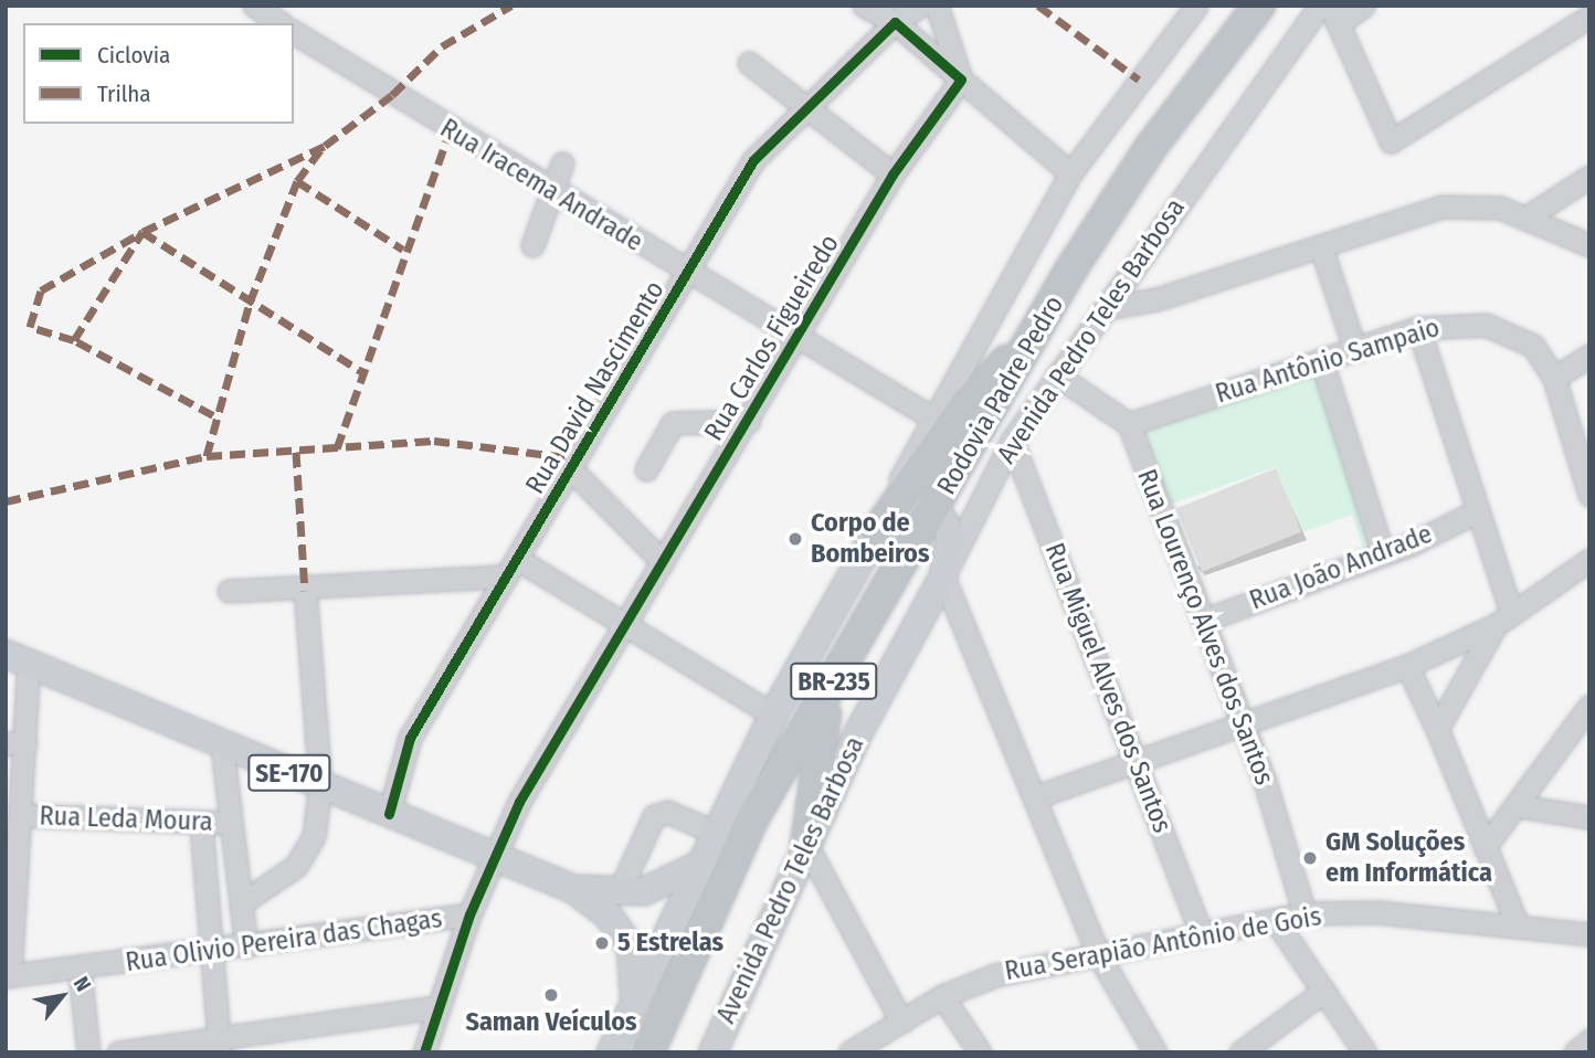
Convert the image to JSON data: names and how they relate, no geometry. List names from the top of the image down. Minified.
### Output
{"streets":{"highway":["Rodovia Padre Pedro","BR-235"],"main road":["Avenida Pedro Teles Barbosa","SE-170"],"street":["Rua Iracema Andrade","Rua Carlos Figueiredo","Rua Antônio Sampaio","Rua David Nascimento","Rua João Andrade","Rua Lourenço Alves dos Santos","Rua Miguel Alves dos Santos","Rua Leda Moura","Rua Olivio Pereira das Chagas","Rua Serapião Antônio de Gois"]},"crossings":[["Rua Iracema Andrade","Rua Carlos Figueiredo"],["Rua Iracema Andrade","Rua David Nascimento"],["Avenida Pedro Teles Barbosa","Rua Miguel Alves dos Santos"],["Rua Carlos Figueiredo","SE-170"],["Rua Carlos Figueiredo","Rua Olivio Pereira das Chagas"],["Rua Antônio Sampaio","Rua Lourenço Alves dos Santos"],["Rua David Nascimento","SE-170"],["Rua João Andrade","Rua Lourenço Alves dos Santos"],["Rua Lourenço Alves dos Santos","Rua Serapião Antônio de Gois"],["Rua Miguel Alves dos Santos","Rua Serapião Antônio de Gois"]],"places":["Corpo de Bombeiros","GM Soluções em Informática","5 Estrelas","Saman Veículos"],"legend":["Ciclovia","Trilha"],"north":"top right"}
